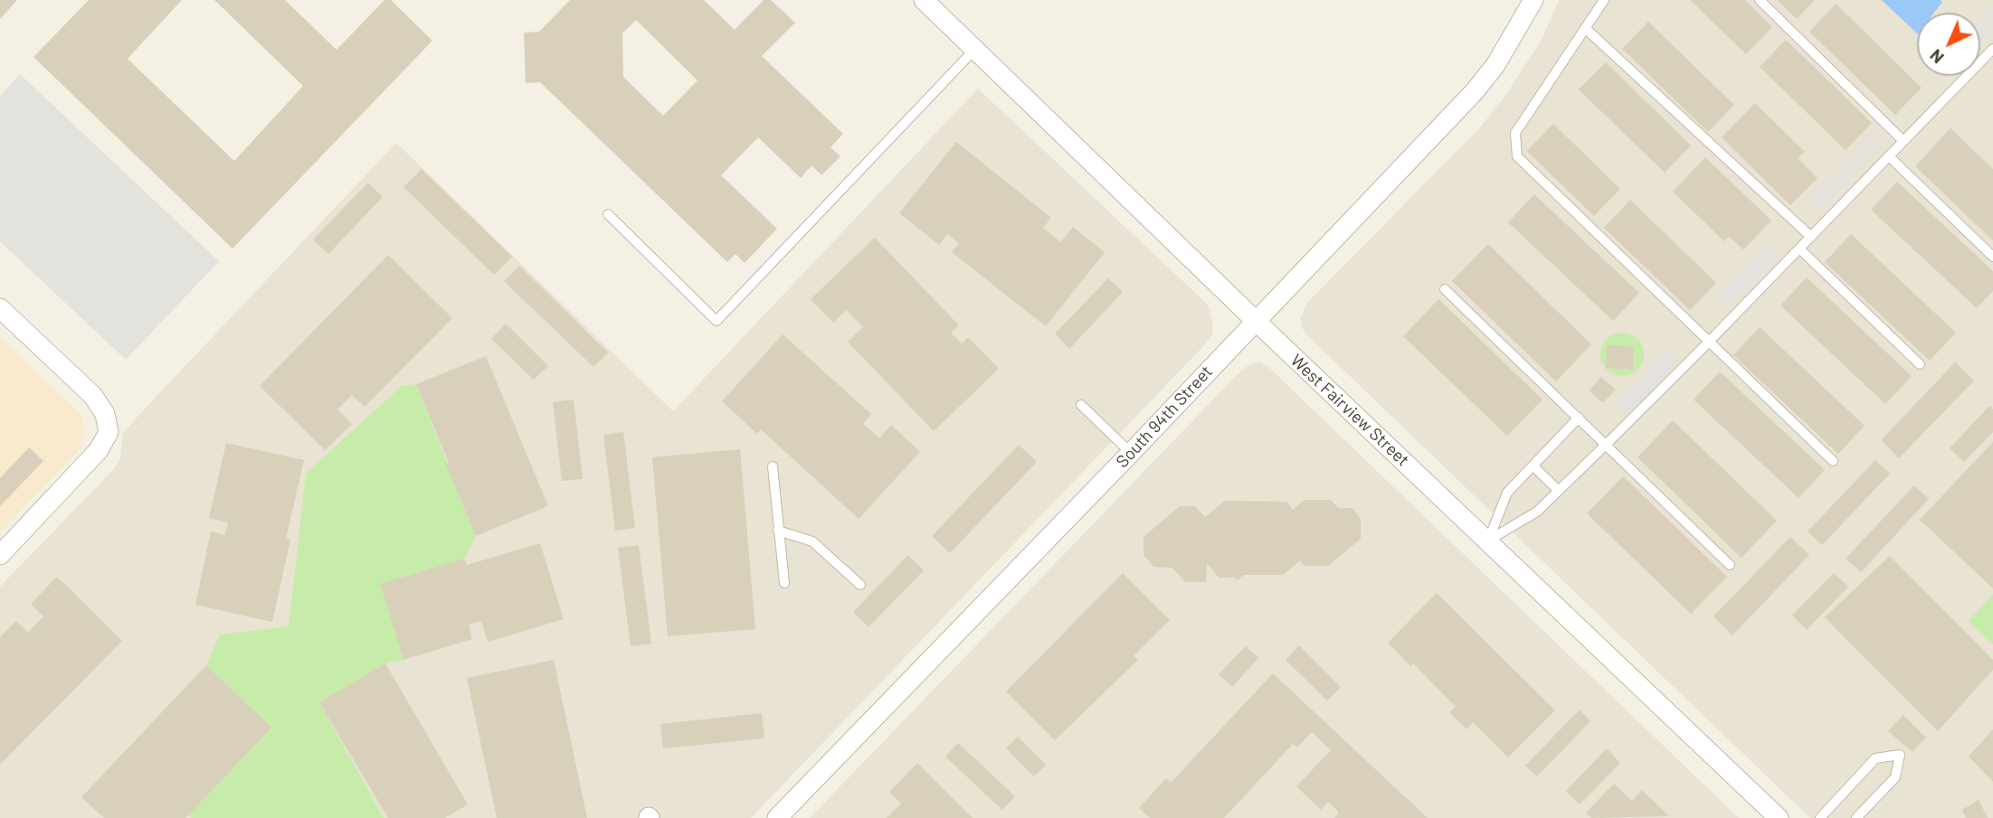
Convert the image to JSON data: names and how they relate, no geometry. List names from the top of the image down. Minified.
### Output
{"streets":{"street":["West Fairview Street","South 94th Street"]},"crossings":[["West Fairview Street","South 94th Street"]],"north":"bottom left"}
